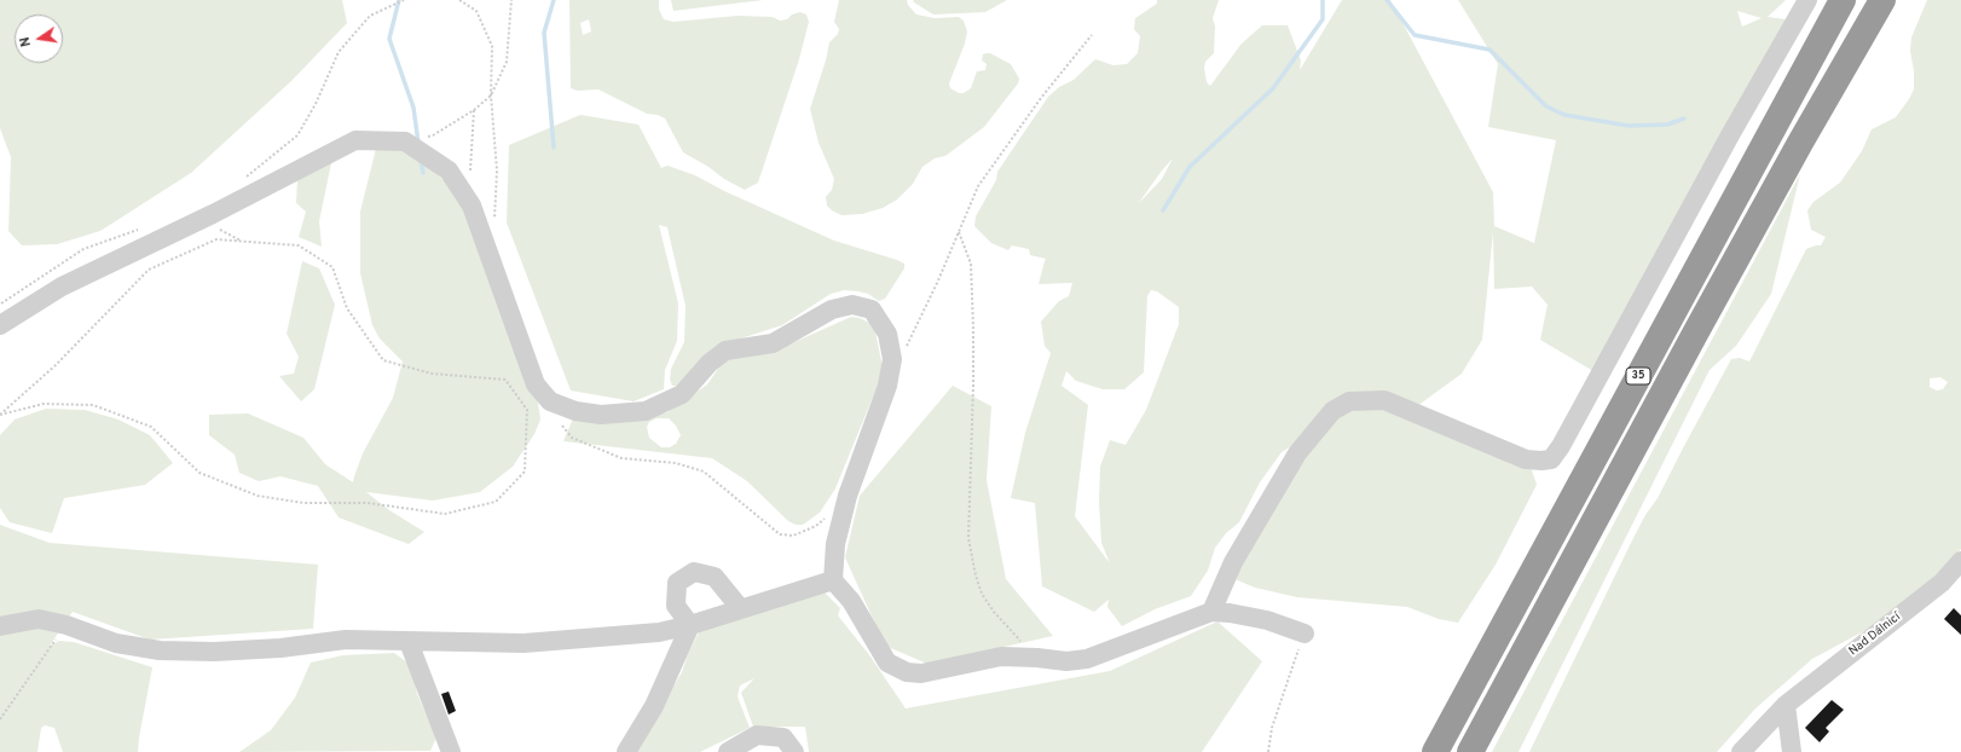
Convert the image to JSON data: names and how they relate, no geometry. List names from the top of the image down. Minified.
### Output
{"streets":{"highway":["35"],"street":["Nad Dálnicí"]},"north":"left"}
